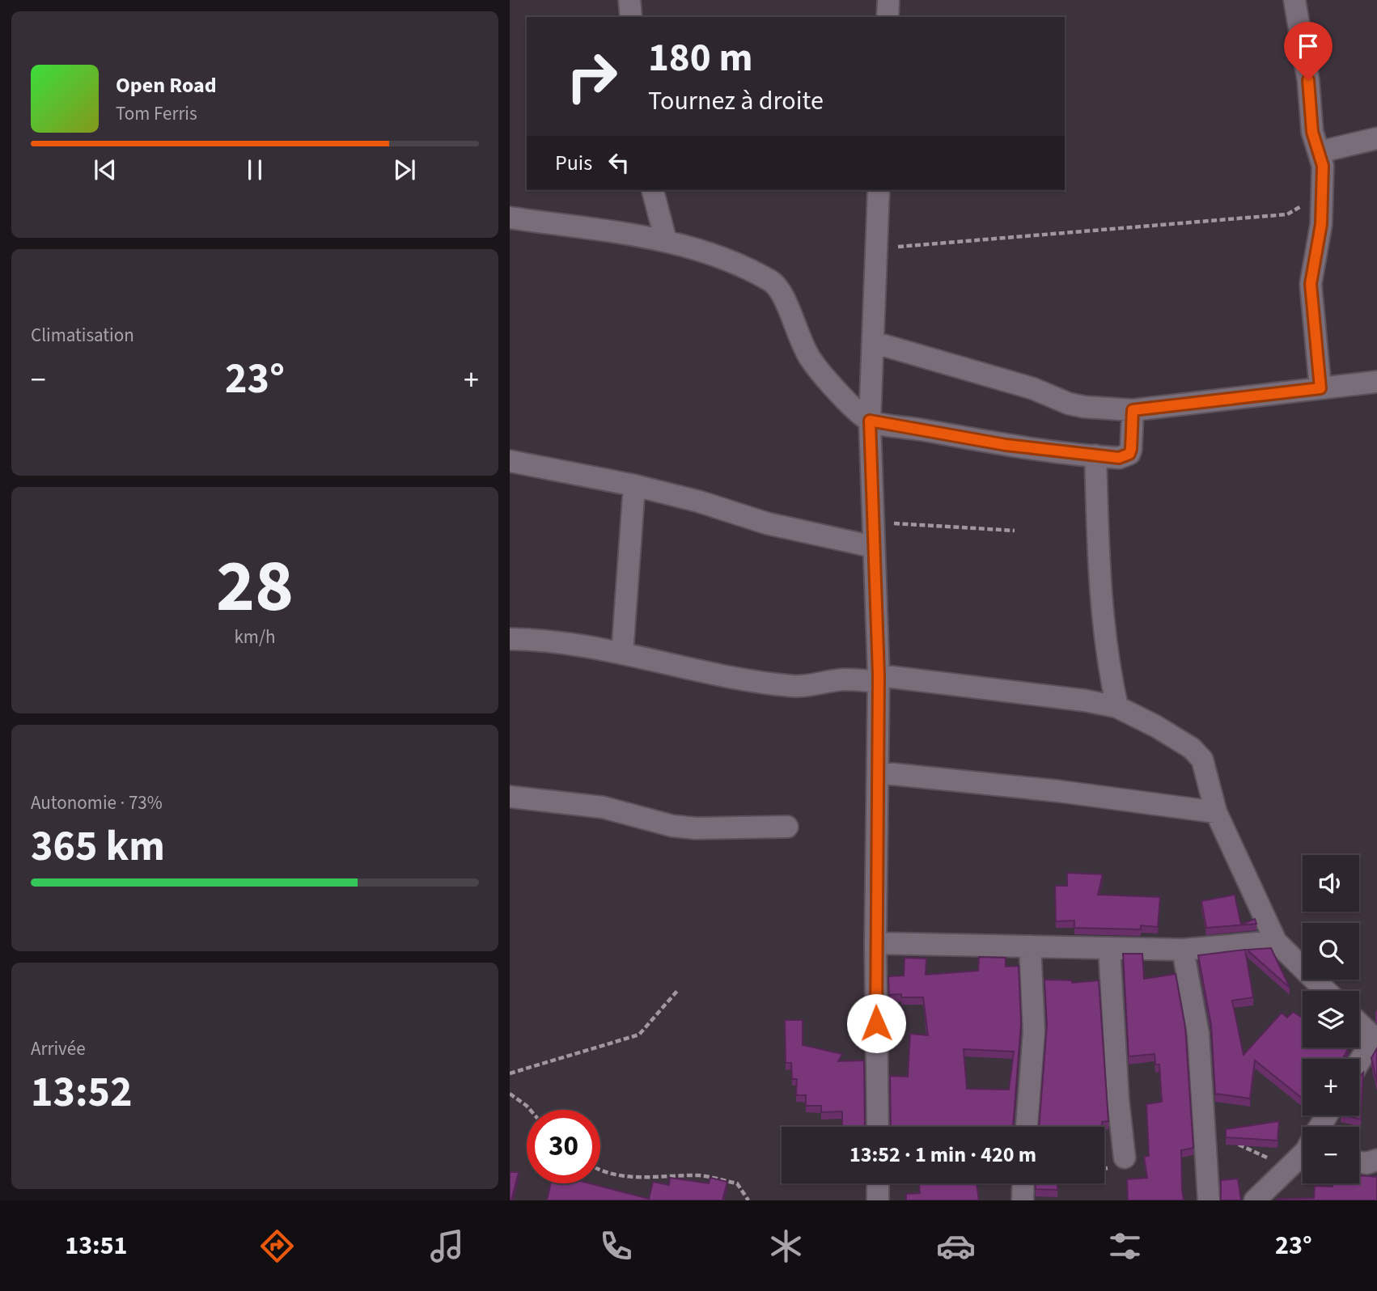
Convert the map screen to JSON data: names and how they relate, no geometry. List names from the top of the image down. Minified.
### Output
{"page":{"turn":["180 m","Tournez à droite"],"song":["Open Road","Tom Ferris"],"then":"Puis","tile":["Climatisation",["28","km/h"],["Autonomie · 73%","365 km"],["Arrivée","13:52"]],"heat":["−","23°","+"],"map_buttons":["+","−"],"limit":"30","trip":"13:52 · 1 min · 420 m","tabs":["13:51","23°"]}}
